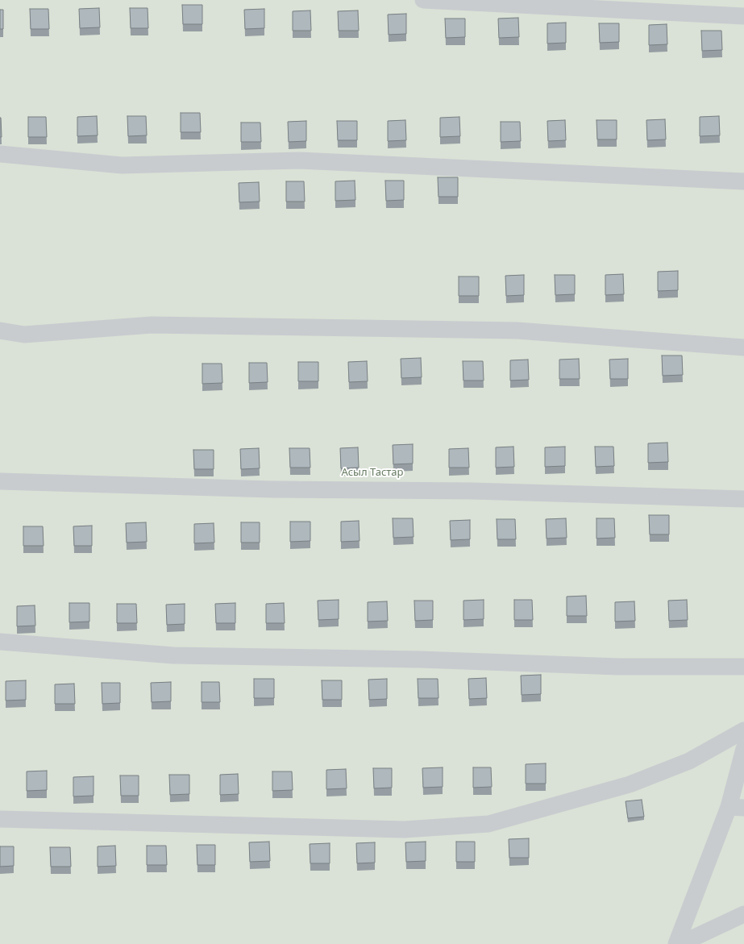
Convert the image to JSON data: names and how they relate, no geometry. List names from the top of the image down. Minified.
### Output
{"parks":["Асыл Тастар"]}
